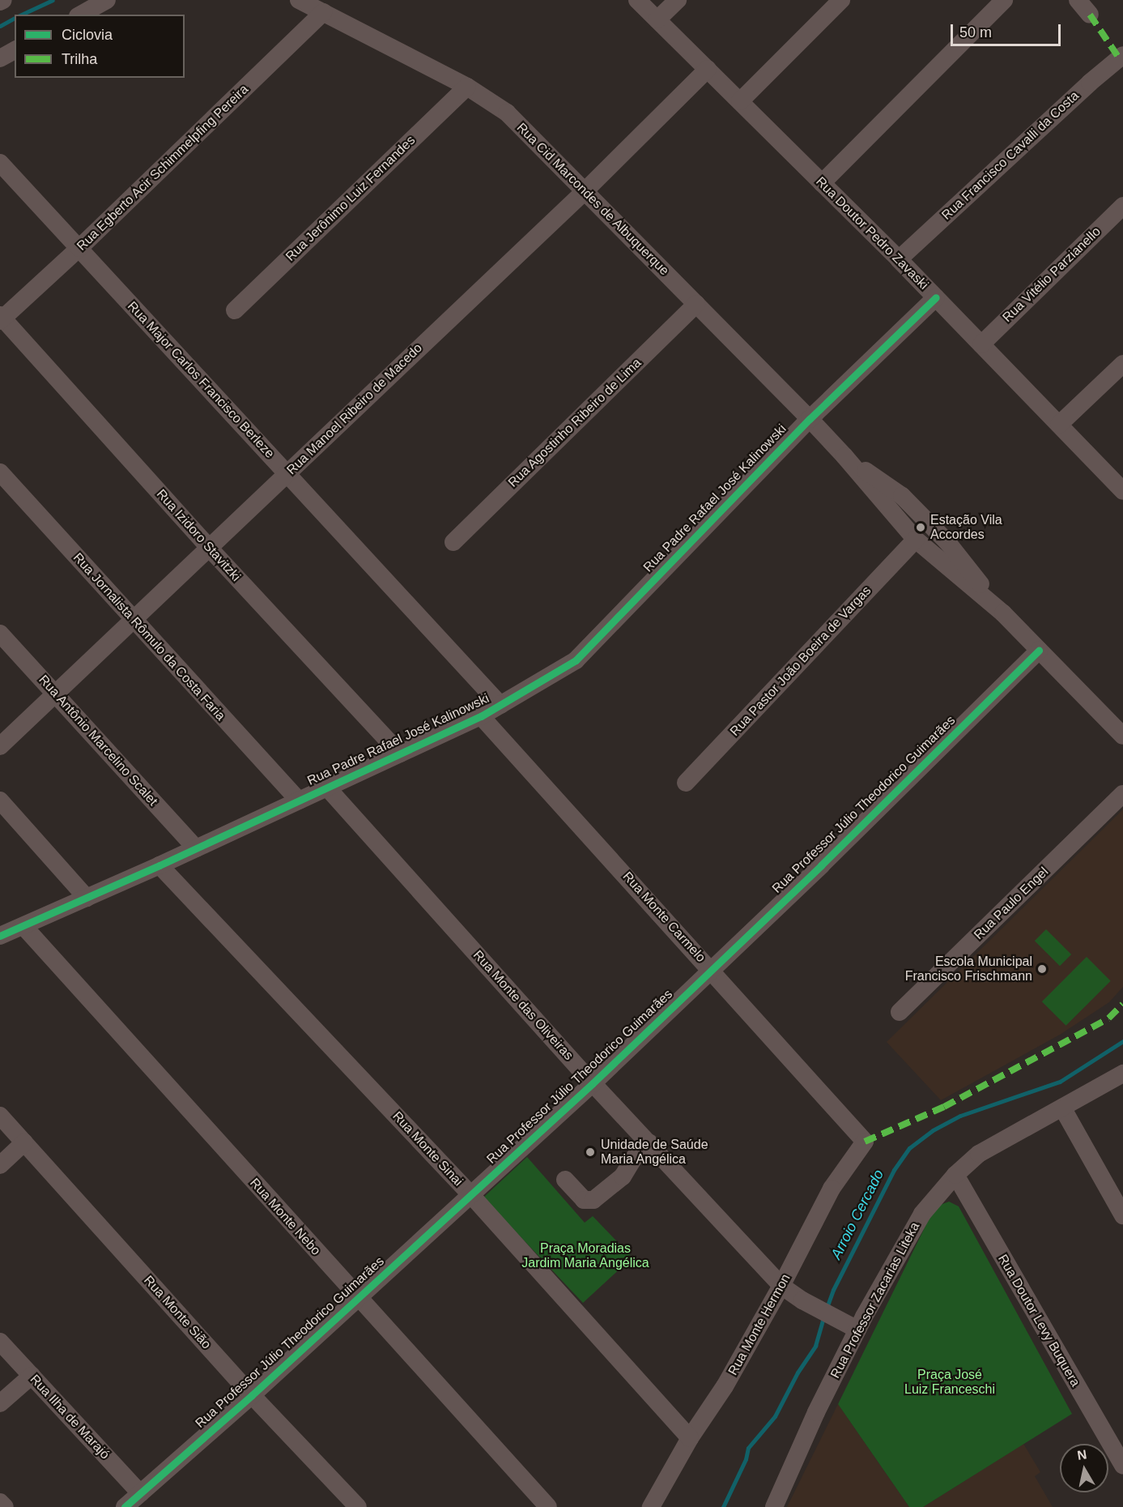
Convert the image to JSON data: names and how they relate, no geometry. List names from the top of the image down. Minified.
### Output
{"streets":{"street":["Rua Francisco Cavalli da Costa","Rua Egberto Acir Schimmelpfing Pereira","Rua Jerônimo Luiz Fernandes","Rua Cid Marcondes de Albuquerque","Rua Doutor Pedro Zavaski","Rua Vitélio Parzianello","Rua Major Carlos Francisco Berleze","Rua Manoel Ribeiro de Macedo","Rua Agostinho Ribeiro de Lima","Rua Padre Rafael José Kalinowski","Rua Izidoro Stavitzki","Rua Jornalista Rômulo da Costa Faria","Rua Pastor João Boeira de Vargas","Rua Antônio Marcelino Scalet","Rua Professor Júlio Theodorico Guimarães","Rua Paulo Engel","Rua Monte Carmelo","Rua Monte das Oliveiras","Rua Monte Sinai","Rua Monte Nebo","Rua Professor Zacarias Liteka","Rua Monte Sião","Rua Doutor Levy Buquera","Rua Monte Hermon","Rua Ilha de Marajó"]},"crossings":[["Rua Francisco Cavalli da Costa","Rua Doutor Pedro Zavaski"],["Rua Egberto Acir Schimmelpfing Pereira","Rua Cid Marcondes de Albuquerque"],["Rua Egberto Acir Schimmelpfing Pereira","Rua Major Carlos Francisco Berleze"],["Rua Egberto Acir Schimmelpfing Pereira","Rua Izidoro Stavitzki"],["Rua Jerônimo Luiz Fernandes","Rua Cid Marcondes de Albuquerque"],["Rua Cid Marcondes de Albuquerque","Rua Manoel Ribeiro de Macedo"],["Rua Cid Marcondes de Albuquerque","Rua Agostinho Ribeiro de Lima"],["Rua Cid Marcondes de Albuquerque","Rua Padre Rafael José Kalinowski"],["Rua Cid Marcondes de Albuquerque","Rua Pastor João Boeira de Vargas"],["Rua Cid Marcondes de Albuquerque","Rua Professor Júlio Theodorico Guimarães"],["Rua Doutor Pedro Zavaski","Rua Vitélio Parzianello"],["Rua Doutor Pedro Zavaski","Rua Manoel Ribeiro de Macedo"],["Rua Doutor Pedro Zavaski","Rua Padre Rafael José Kalinowski"],["Rua Major Carlos Francisco Berleze","Rua Manoel Ribeiro de Macedo"],["Rua Major Carlos Francisco Berleze","Rua Padre Rafael José Kalinowski"],["Rua Manoel Ribeiro de Macedo","Rua Izidoro Stavitzki"],["Rua Manoel Ribeiro de Macedo","Rua Jornalista Rômulo da Costa Faria"],["Rua Manoel Ribeiro de Macedo","Rua Antônio Marcelino Scalet"],["Rua Padre Rafael José Kalinowski","Rua Izidoro Stavitzki"],["Rua Padre Rafael José Kalinowski","Rua Jornalista Rômulo da Costa Faria"],["Rua Padre Rafael José Kalinowski","Rua Antônio Marcelino Scalet"],["Rua Padre Rafael José Kalinowski","Rua Monte Carmelo"],["Rua Padre Rafael José Kalinowski","Rua Monte das Oliveiras"],["Rua Padre Rafael José Kalinowski","Rua Monte Sinai"],["Rua Padre Rafael José Kalinowski","Rua Monte Nebo"],["Rua Professor Júlio Theodorico Guimarães","Rua Monte Carmelo"],["Rua Professor Júlio Theodorico Guimarães","Rua Monte das Oliveiras"],["Rua Professor Júlio Theodorico Guimarães","Rua Monte Sinai"],["Rua Professor Júlio Theodorico Guimarães","Rua Monte Nebo"],["Rua Professor Júlio Theodorico Guimarães","Rua Monte Sião"],["Rua Professor Júlio Theodorico Guimarães","Rua Ilha de Marajó"],["Rua Monte Carmelo","Rua Monte Hermon"],["Rua Monte das Oliveiras","Rua Professor Zacarias Liteka"],["Rua Monte das Oliveiras","Rua Monte Hermon"],["Rua Monte Sinai","Rua Monte Hermon"],["Rua Professor Zacarias Liteka","Rua Doutor Levy Buquera"]],"water":["Arroio Cercado"],"parks":["Praça Moradias Jardim Maria Angélica","Praça José Luiz Franceschi"],"places":["Estação Vila Accordes","Escola Municipal Francisco Frischmann","Unidade de Saúde Maria Angélica"],"legend":["Ciclovia","Trilha"],"scale_bar":"50 m","north":"top"}
